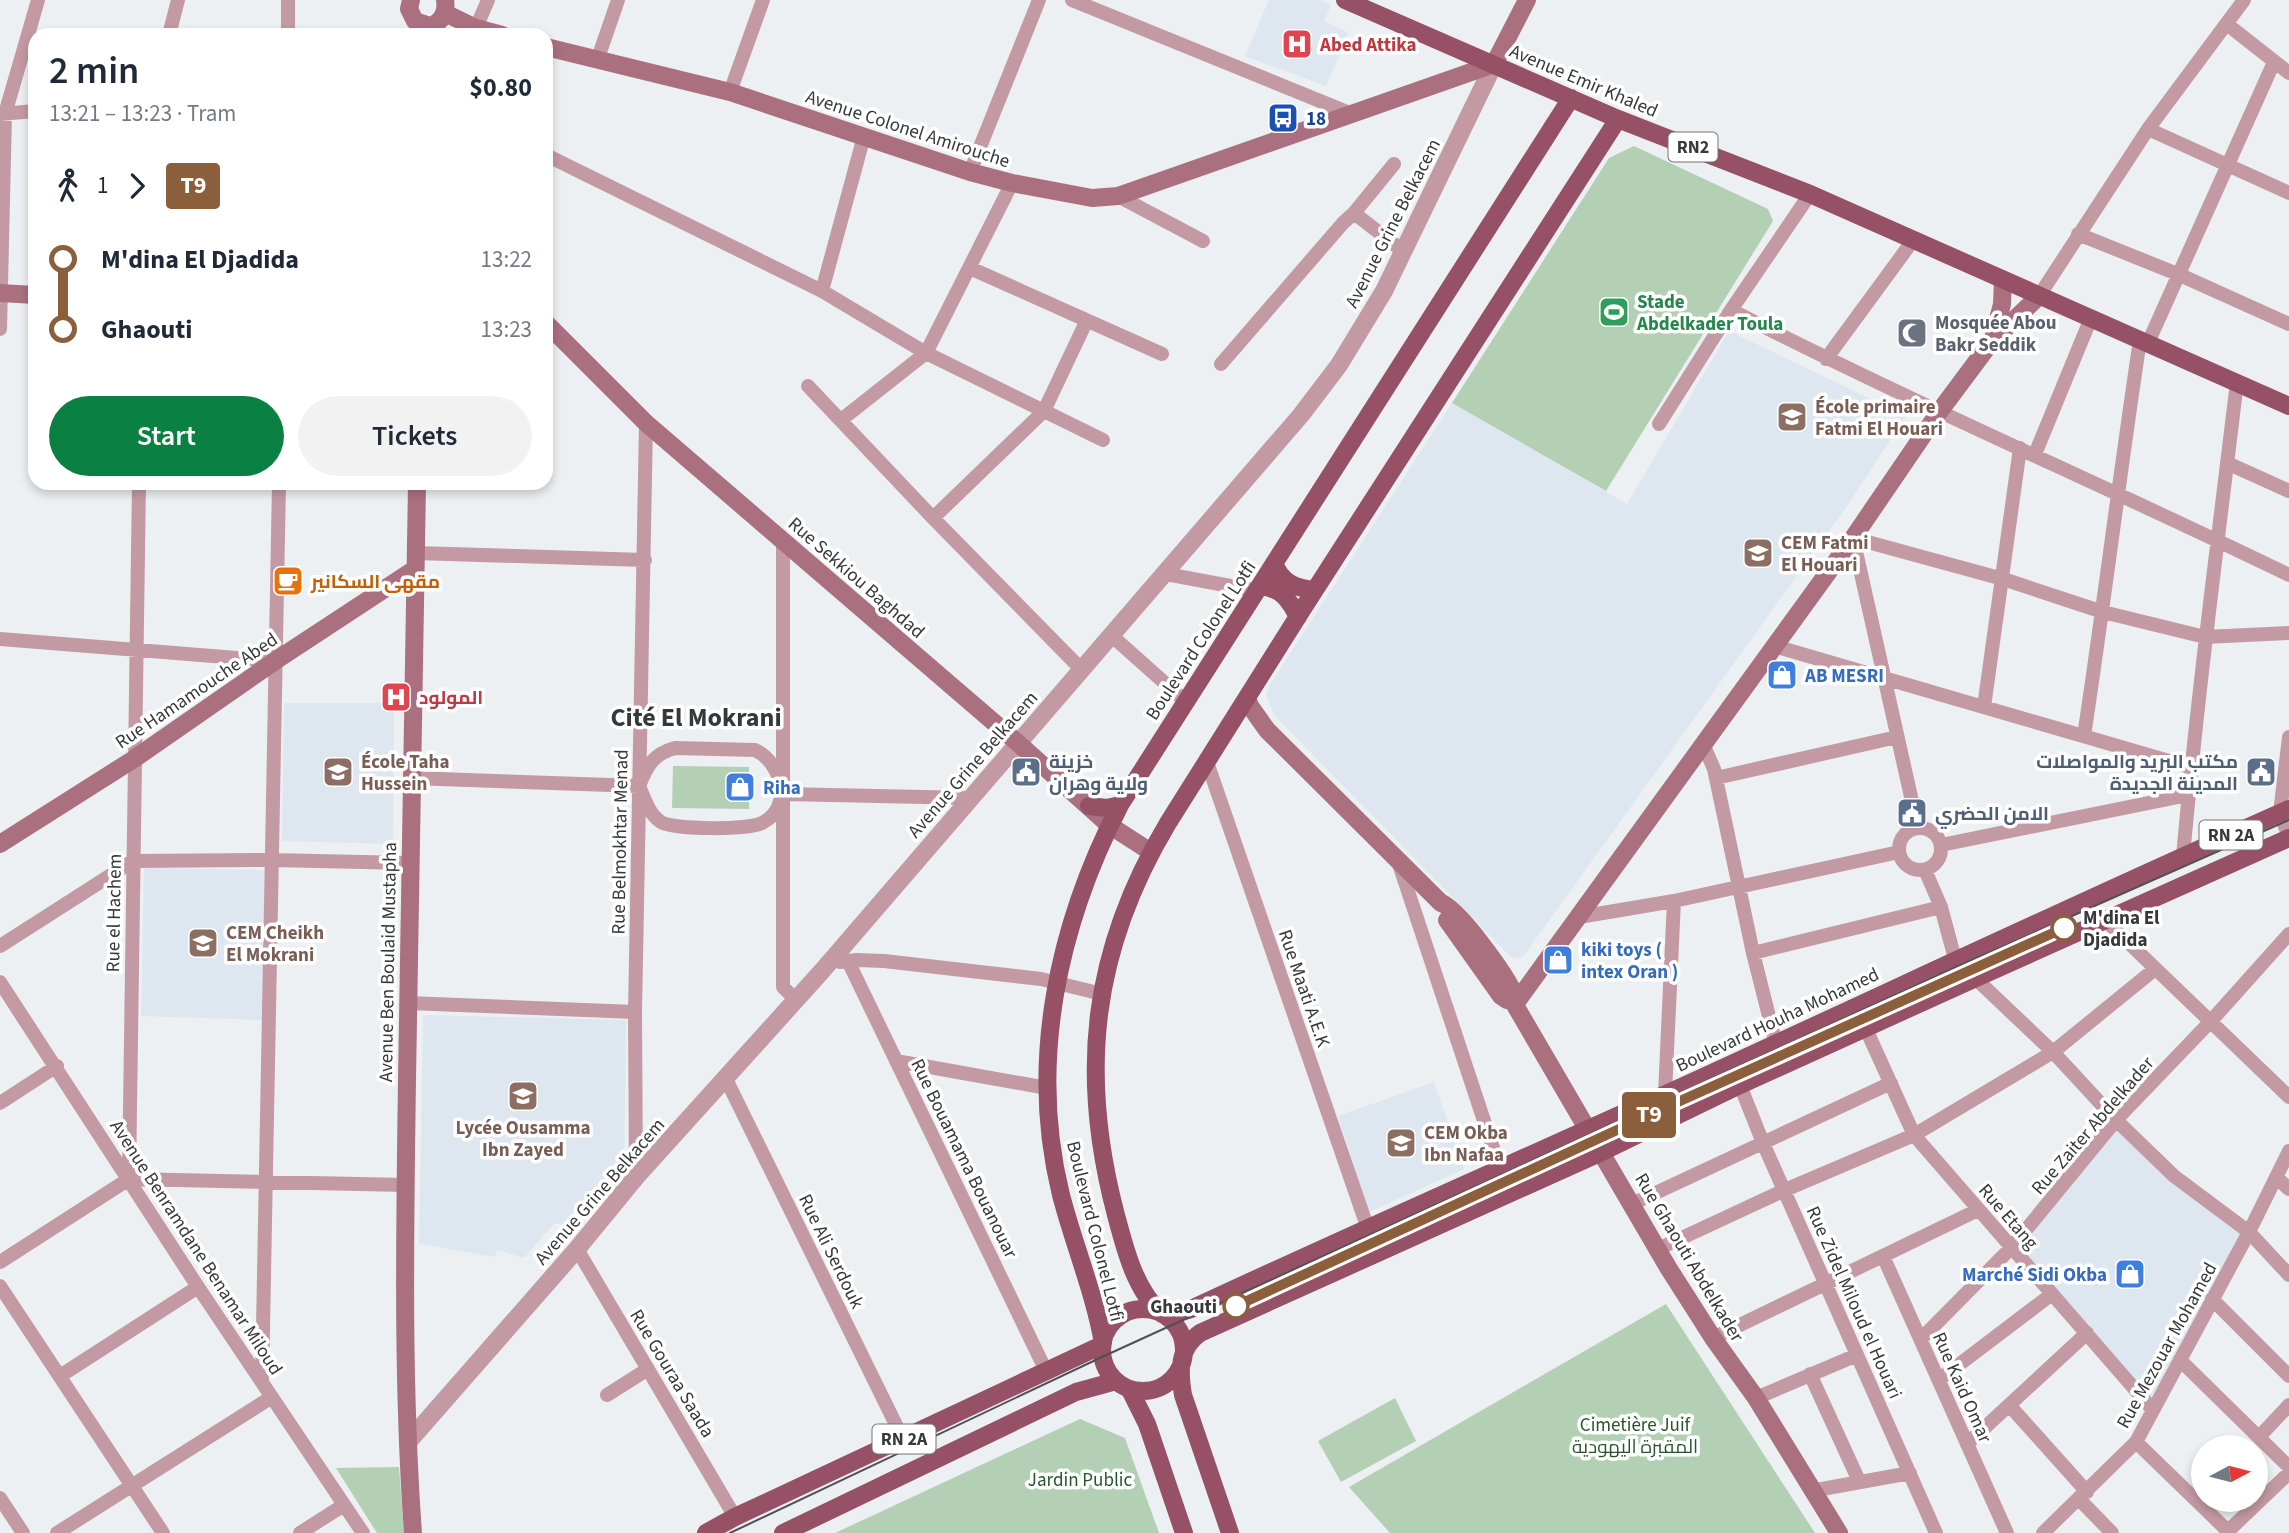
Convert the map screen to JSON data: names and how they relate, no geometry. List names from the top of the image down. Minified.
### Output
{"streets":{"main road":["Avenue Emir Khaled","Avenue Colonel Amirouche","RN2","Rue Sekkiou Baghdad","Boulevard Colonel Lotfi","Rue Hamamouche Abed","RN 2A","Avenue Ben Boulaid Mustapha","Boulevard Houha Mohamed","Rue Ghaouti Abdelkader"],"street":["Avenue Grine Belkacem","Rue Belmokhtar Menad","Rue el Hachem","Rue Maati A.E.K","Rue Zaiter Abdelkader","Rue Bouamama Bouanouar","Rue Etang","Avenue Benramdane Benamar Miloud","Rue Ali Serdouk","Rue Zidel Miloud el Houari","Rue Mezouar Mohamed","Rue Gouraa Saada","Rue Kaid Omar"]},"crossings":[["Avenue Emir Khaled","Avenue Colonel Amirouche"],["Avenue Emir Khaled","RN2"],["Avenue Emir Khaled","Avenue Grine Belkacem"],["Avenue Emir Khaled","Boulevard Colonel Lotfi"],["Avenue Colonel Amirouche","Avenue Grine Belkacem"],["Avenue Grine Belkacem","Rue Sekkiou Baghdad"],["Avenue Grine Belkacem","Rue Belmokhtar Menad"],["Avenue Grine Belkacem","Avenue Ben Boulaid Mustapha"],["Avenue Grine Belkacem","Rue Ali Serdouk"],["Avenue Grine Belkacem","Rue Gouraa Saada"],["Rue Sekkiou Baghdad","Boulevard Colonel Lotfi"],["Rue Sekkiou Baghdad","Rue Belmokhtar Menad"],["Boulevard Colonel Lotfi","RN 2A"],["Boulevard Colonel Lotfi","Rue Maati A.E.K"],["Boulevard Colonel Lotfi","Boulevard Houha Mohamed"],["Boulevard Colonel Lotfi","Rue Ghaouti Abdelkader"],["Rue Hamamouche Abed","Rue el Hachem"],["Rue Hamamouche Abed","Avenue Ben Boulaid Mustapha"],["RN 2A","Boulevard Houha Mohamed"],["RN 2A","Rue Bouamama Bouanouar"],["RN 2A","Rue Etang"],["RN 2A","Rue Ali Serdouk"],["RN 2A","Rue Ghaouti Abdelkader"],["RN 2A","Rue Zidel Miloud el Houari"],["RN 2A","Rue Gouraa Saada"],["Rue el Hachem","Avenue Benramdane Benamar Miloud"],["Rue Maati A.E.K","Boulevard Houha Mohamed"],["Boulevard Houha Mohamed","Rue Ghaouti Abdelkader"],["Rue Zaiter Abdelkader","Rue Etang"],["Rue Zaiter Abdelkader","Rue Kaid Omar"],["Rue Etang","Rue Mezouar Mohamed"]],"districts":["Cité El Mokrani"],"parks":["Cimetière Juif المقبرة اليهودية","Jardin Public"],"places":{"hospital":["Abed Attika","المولود"],"bus stop":["18"],"sports":["Stade Abdelkader Toula"],"mosque":["Mosquée Abou Bakr Seddik"],"school or university":["École primaire Fatmi El Houari","CEM Fatmi El Houari","École Taha Hussein","CEM Cheikh El Mokrani","Lycée Ousamma Ibn Zayed","CEM Okba Ibn Nafaa"],"cafe":["مقهى السكانير"],"shop":["AB MESRI","Riha","kiki toys ( intex Oran )","Marché Sidi Okba"],"public building":["خزينة ولاية وهران","مكتب البريد والمواصلات المدينة الجديدة","الامن الحضري"],"other":["M'dina El Djadida","Ghaouti"]},"lines":["tram line T9"],"north":"right","page":{"on_map":"T9","heading":["2 min","13:21 – 13:23 · Tram","$0.80"],"legs":["1","T9"],"list":[{"name":"M'dina El Djadida","value":"13:22"},{"name":"Ghaouti","value":"13:23"}],"buttons":["Start","Tickets"]}}
